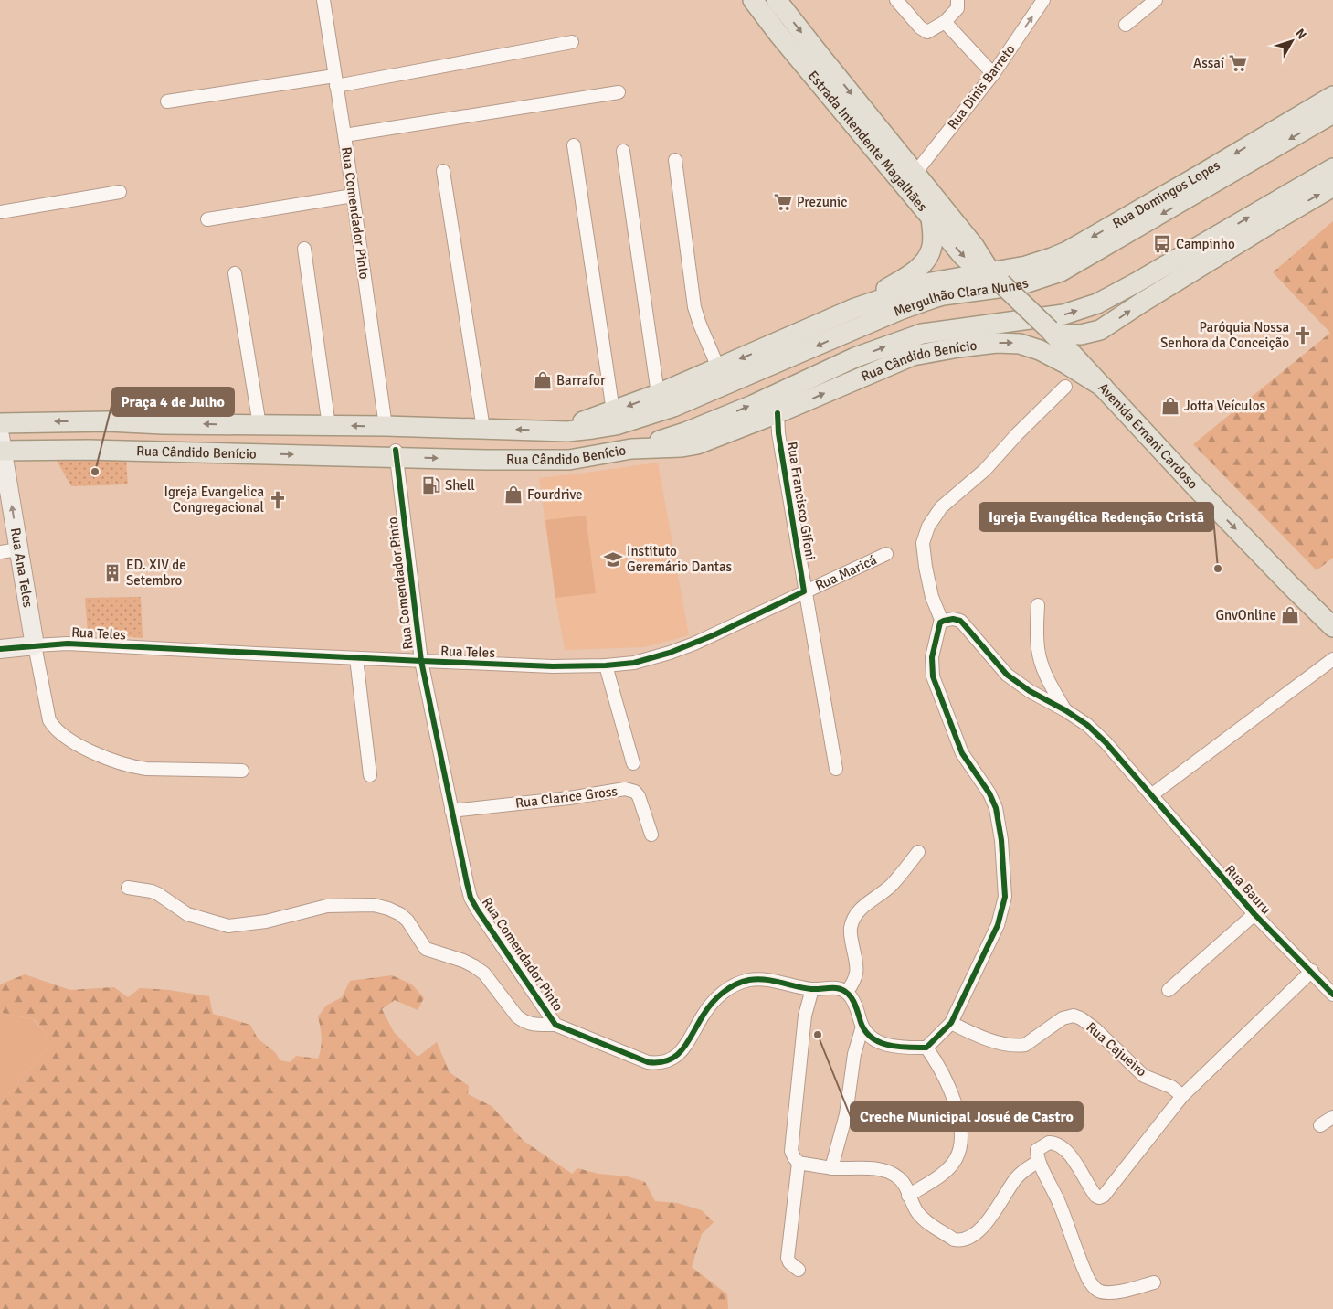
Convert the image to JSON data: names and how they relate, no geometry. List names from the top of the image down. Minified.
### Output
{"streets":{"main road":["Estrada Intendente Magalhães","Rua Domingos Lopes","Mergulhão Clara Nunes","Rua Cândido Benício","Avenida Ernani Cardoso"],"street":["Rua Dinis Barreto","Rua Comendador Pinto","Rua Francisco Gifoni","Rua Ana Teles","Rua Maricá","Rua Teles","Rua Clarice Gross","Rua Bauru","Rua Cajueiro"]},"crossings":[["Rua Dinis Barreto","Estrada Intendente Magalhães"],["Estrada Intendente Magalhães","Rua Domingos Lopes"],["Estrada Intendente Magalhães","Rua Cândido Benício"],["Estrada Intendente Magalhães","Avenida Ernani Cardoso"],["Rua Domingos Lopes","Rua Cândido Benício"],["Rua Domingos Lopes","Avenida Ernani Cardoso"],["Rua Comendador Pinto","Rua Cândido Benício"],["Rua Comendador Pinto","Rua Teles"],["Rua Comendador Pinto","Rua Clarice Gross"],["Mergulhão Clara Nunes","Rua Cândido Benício"],["Rua Cândido Benício","Avenida Ernani Cardoso"],["Rua Cândido Benício","Rua Francisco Gifoni"],["Rua Cândido Benício","Rua Ana Teles"],["Rua Francisco Gifoni","Rua Maricá"],["Rua Francisco Gifoni","Rua Teles"],["Rua Ana Teles","Rua Teles"],["Rua Maricá","Rua Teles"]],"one_way":["Avenida Ernani Cardoso","Rua Ana Teles"],"places":{"supermarket":["Assaí","Prezunic"],"bus stop":["Campinho"],"church":["Paróquia Nossa Senhora da Conceição","Igreja Evangelica Congregacional"],"shop":["Barrafor","Jotta Veículos","Fourdrive","GnvOnline"],"other":["Praça 4 de Julho","Igreja Evangélica Redenção Cristã","Creche Municipal Josué de Castro"],"fuel station":["Shell"],"school or university":["Instituto Geremário Dantas"],"building":["ED. XIV de Setembro"]},"north":"top right"}
